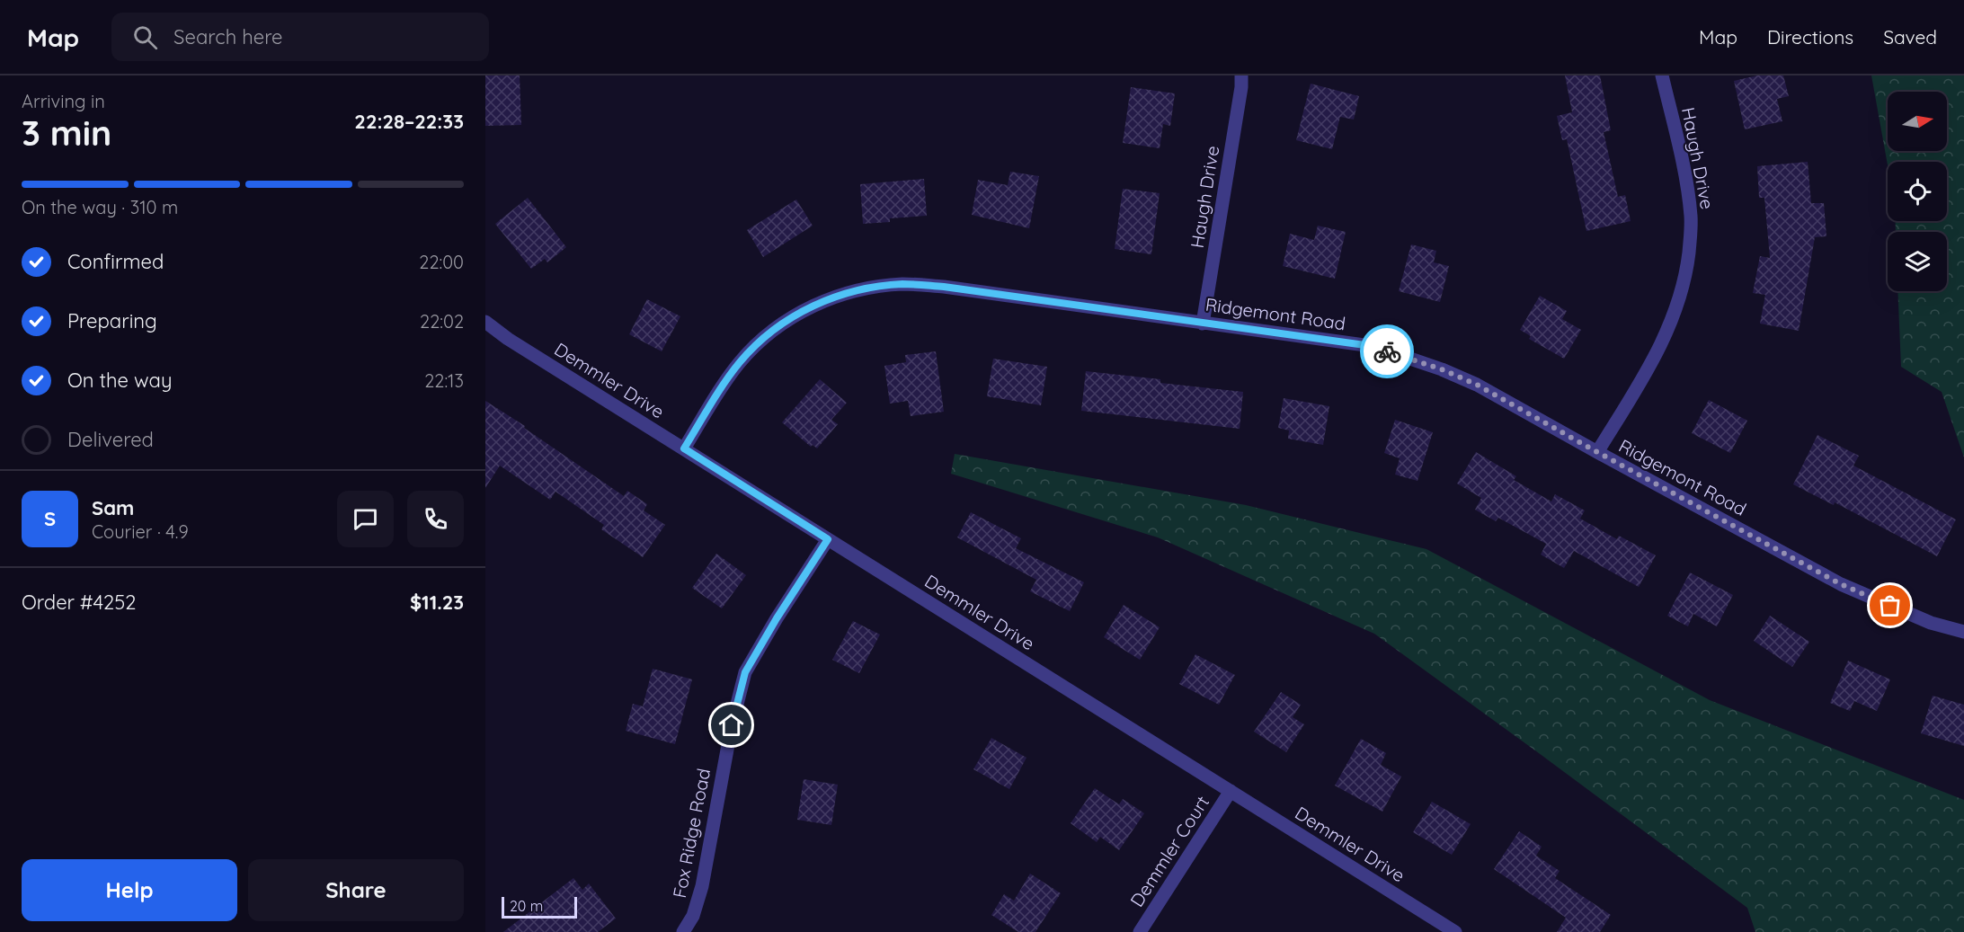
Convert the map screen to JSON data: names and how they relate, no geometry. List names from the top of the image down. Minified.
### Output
{"streets":{"street":["Haugh Drive","Ridgemont Road","Demmler Drive","Fox Ridge Road","Demmler Court"]},"crossings":[["Haugh Drive","Ridgemont Road"],["Ridgemont Road","Demmler Drive"],["Demmler Drive","Fox Ridge Road"],["Demmler Drive","Demmler Court"]],"scale_bar":"20 m","north":"right","page":{"header":"Map","search":"Search here","nav":["Map","Directions","Saved"],"heading":["3 min","Arriving in","22:28–22:33"],"panel":["Sam","Courier · 4.9","Order #4252","$11.23"],"bar":"On the way · 310 m","list":[["Confirmed","22:00"],["Preparing","22:02"],["On the way","22:13"],"Delivered"],"round":"S","buttons":["Help","Share"],"scale":"20 m"}}
